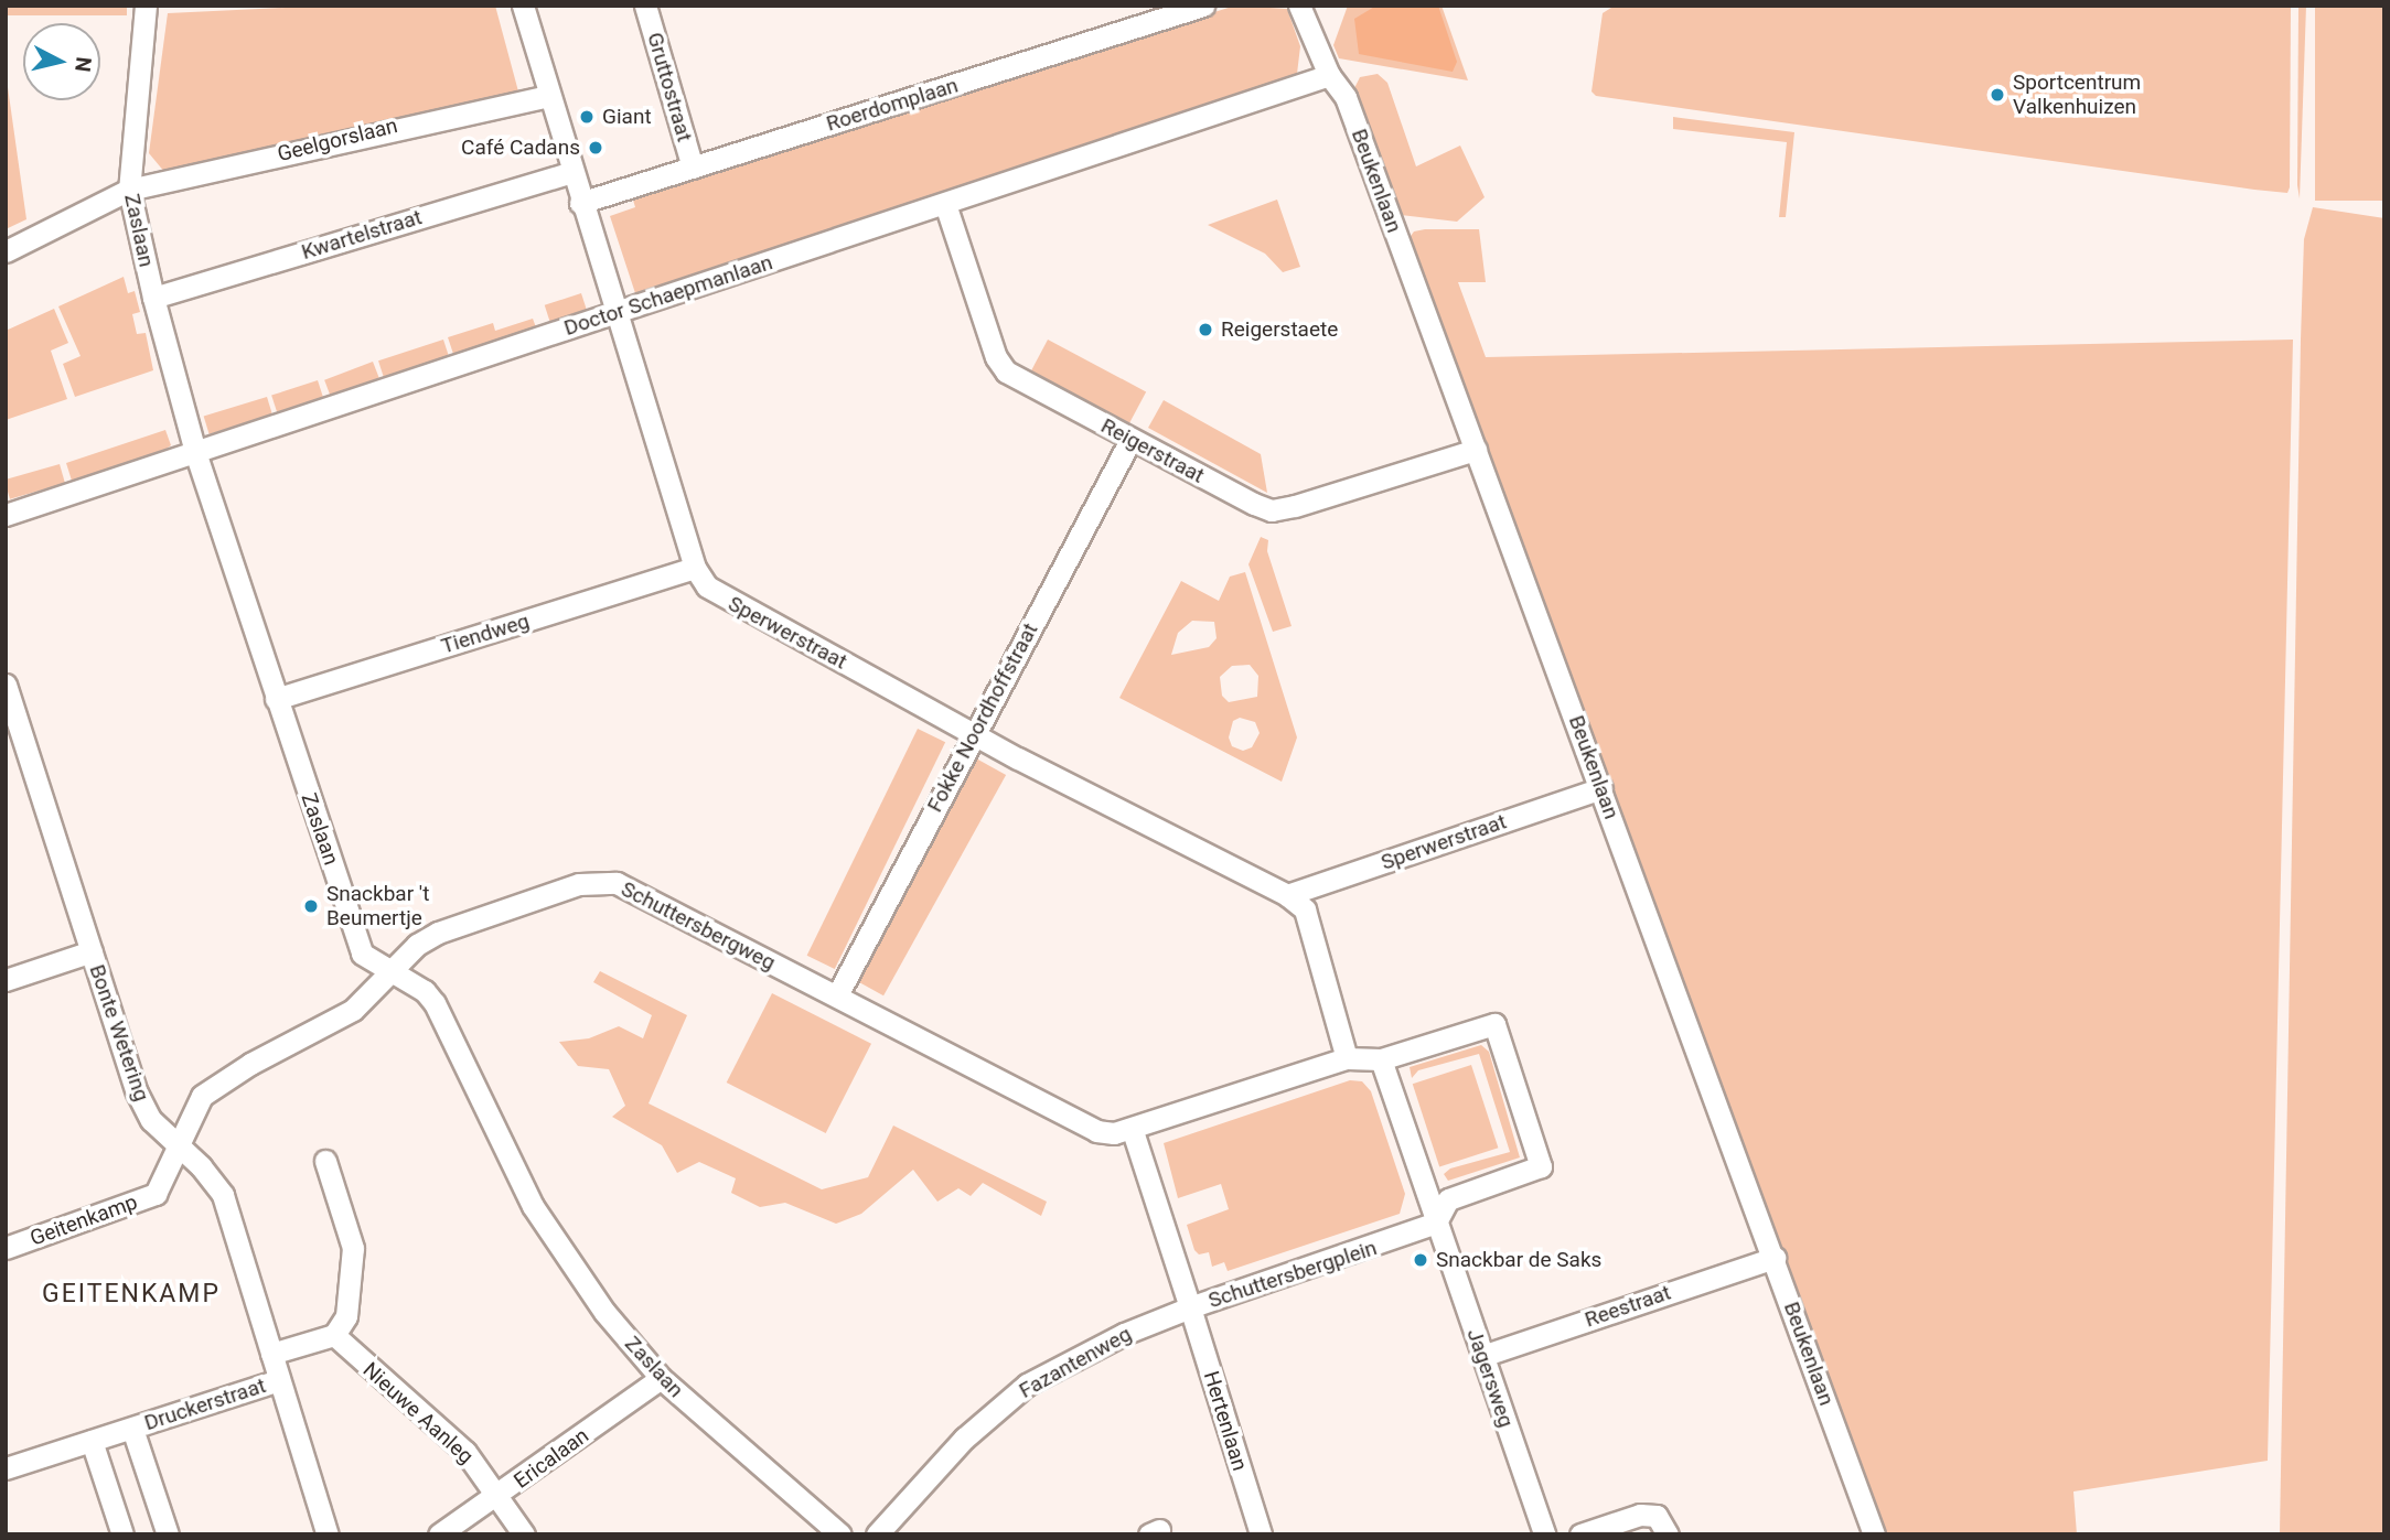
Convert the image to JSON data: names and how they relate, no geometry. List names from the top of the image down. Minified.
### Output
{"streets":{"street":["Gruttostraat","Roerdomplaan","Geelgorslaan","Beukenlaan","Zaslaan","Kwartelstraat","Doctor Schaepmanlaan","Reigerstraat","Sperwerstraat","Tiendweg","Fokke Noordhoffstraat","Schuttersbergweg","Bonte Wetering","Geitenkamp","Schuttersbergplein","Reestraat","Fazantenweg","Jagersweg","Druckerstraat","Nieuwe Aanleg","Hertenlaan","Ericalaan"]},"crossings":[["Gruttostraat","Roerdomplaan"],["Roerdomplaan","Sperwerstraat"],["Geelgorslaan","Zaslaan"],["Geelgorslaan","Sperwerstraat"],["Beukenlaan","Doctor Schaepmanlaan"],["Beukenlaan","Reigerstraat"],["Beukenlaan","Sperwerstraat"],["Beukenlaan","Reestraat"],["Zaslaan","Kwartelstraat"],["Zaslaan","Doctor Schaepmanlaan"],["Zaslaan","Tiendweg"],["Zaslaan","Schuttersbergweg"],["Zaslaan","Ericalaan"],["Kwartelstraat","Sperwerstraat"],["Doctor Schaepmanlaan","Reigerstraat"],["Doctor Schaepmanlaan","Sperwerstraat"],["Reigerstraat","Fokke Noordhoffstraat"],["Sperwerstraat","Tiendweg"],["Sperwerstraat","Fokke Noordhoffstraat"],["Fokke Noordhoffstraat","Schuttersbergweg"],["Schuttersbergweg","Bonte Wetering"],["Schuttersbergweg","Geitenkamp"],["Schuttersbergweg","Schuttersbergplein"],["Bonte Wetering","Geitenkamp"],["Bonte Wetering","Druckerstraat"],["Schuttersbergplein","Fazantenweg"],["Schuttersbergplein","Jagersweg"],["Schuttersbergplein","Hertenlaan"],["Reestraat","Jagersweg"],["Fazantenweg","Hertenlaan"],["Nieuwe Aanleg","Ericalaan"]],"districts":["GEITENKAMP"],"places":["Sportcentrum Valkenhuizen","Giant","Café Cadans","Reigerstaete","Snackbar 't Beumertje","Snackbar de Saks"],"north":"right"}
